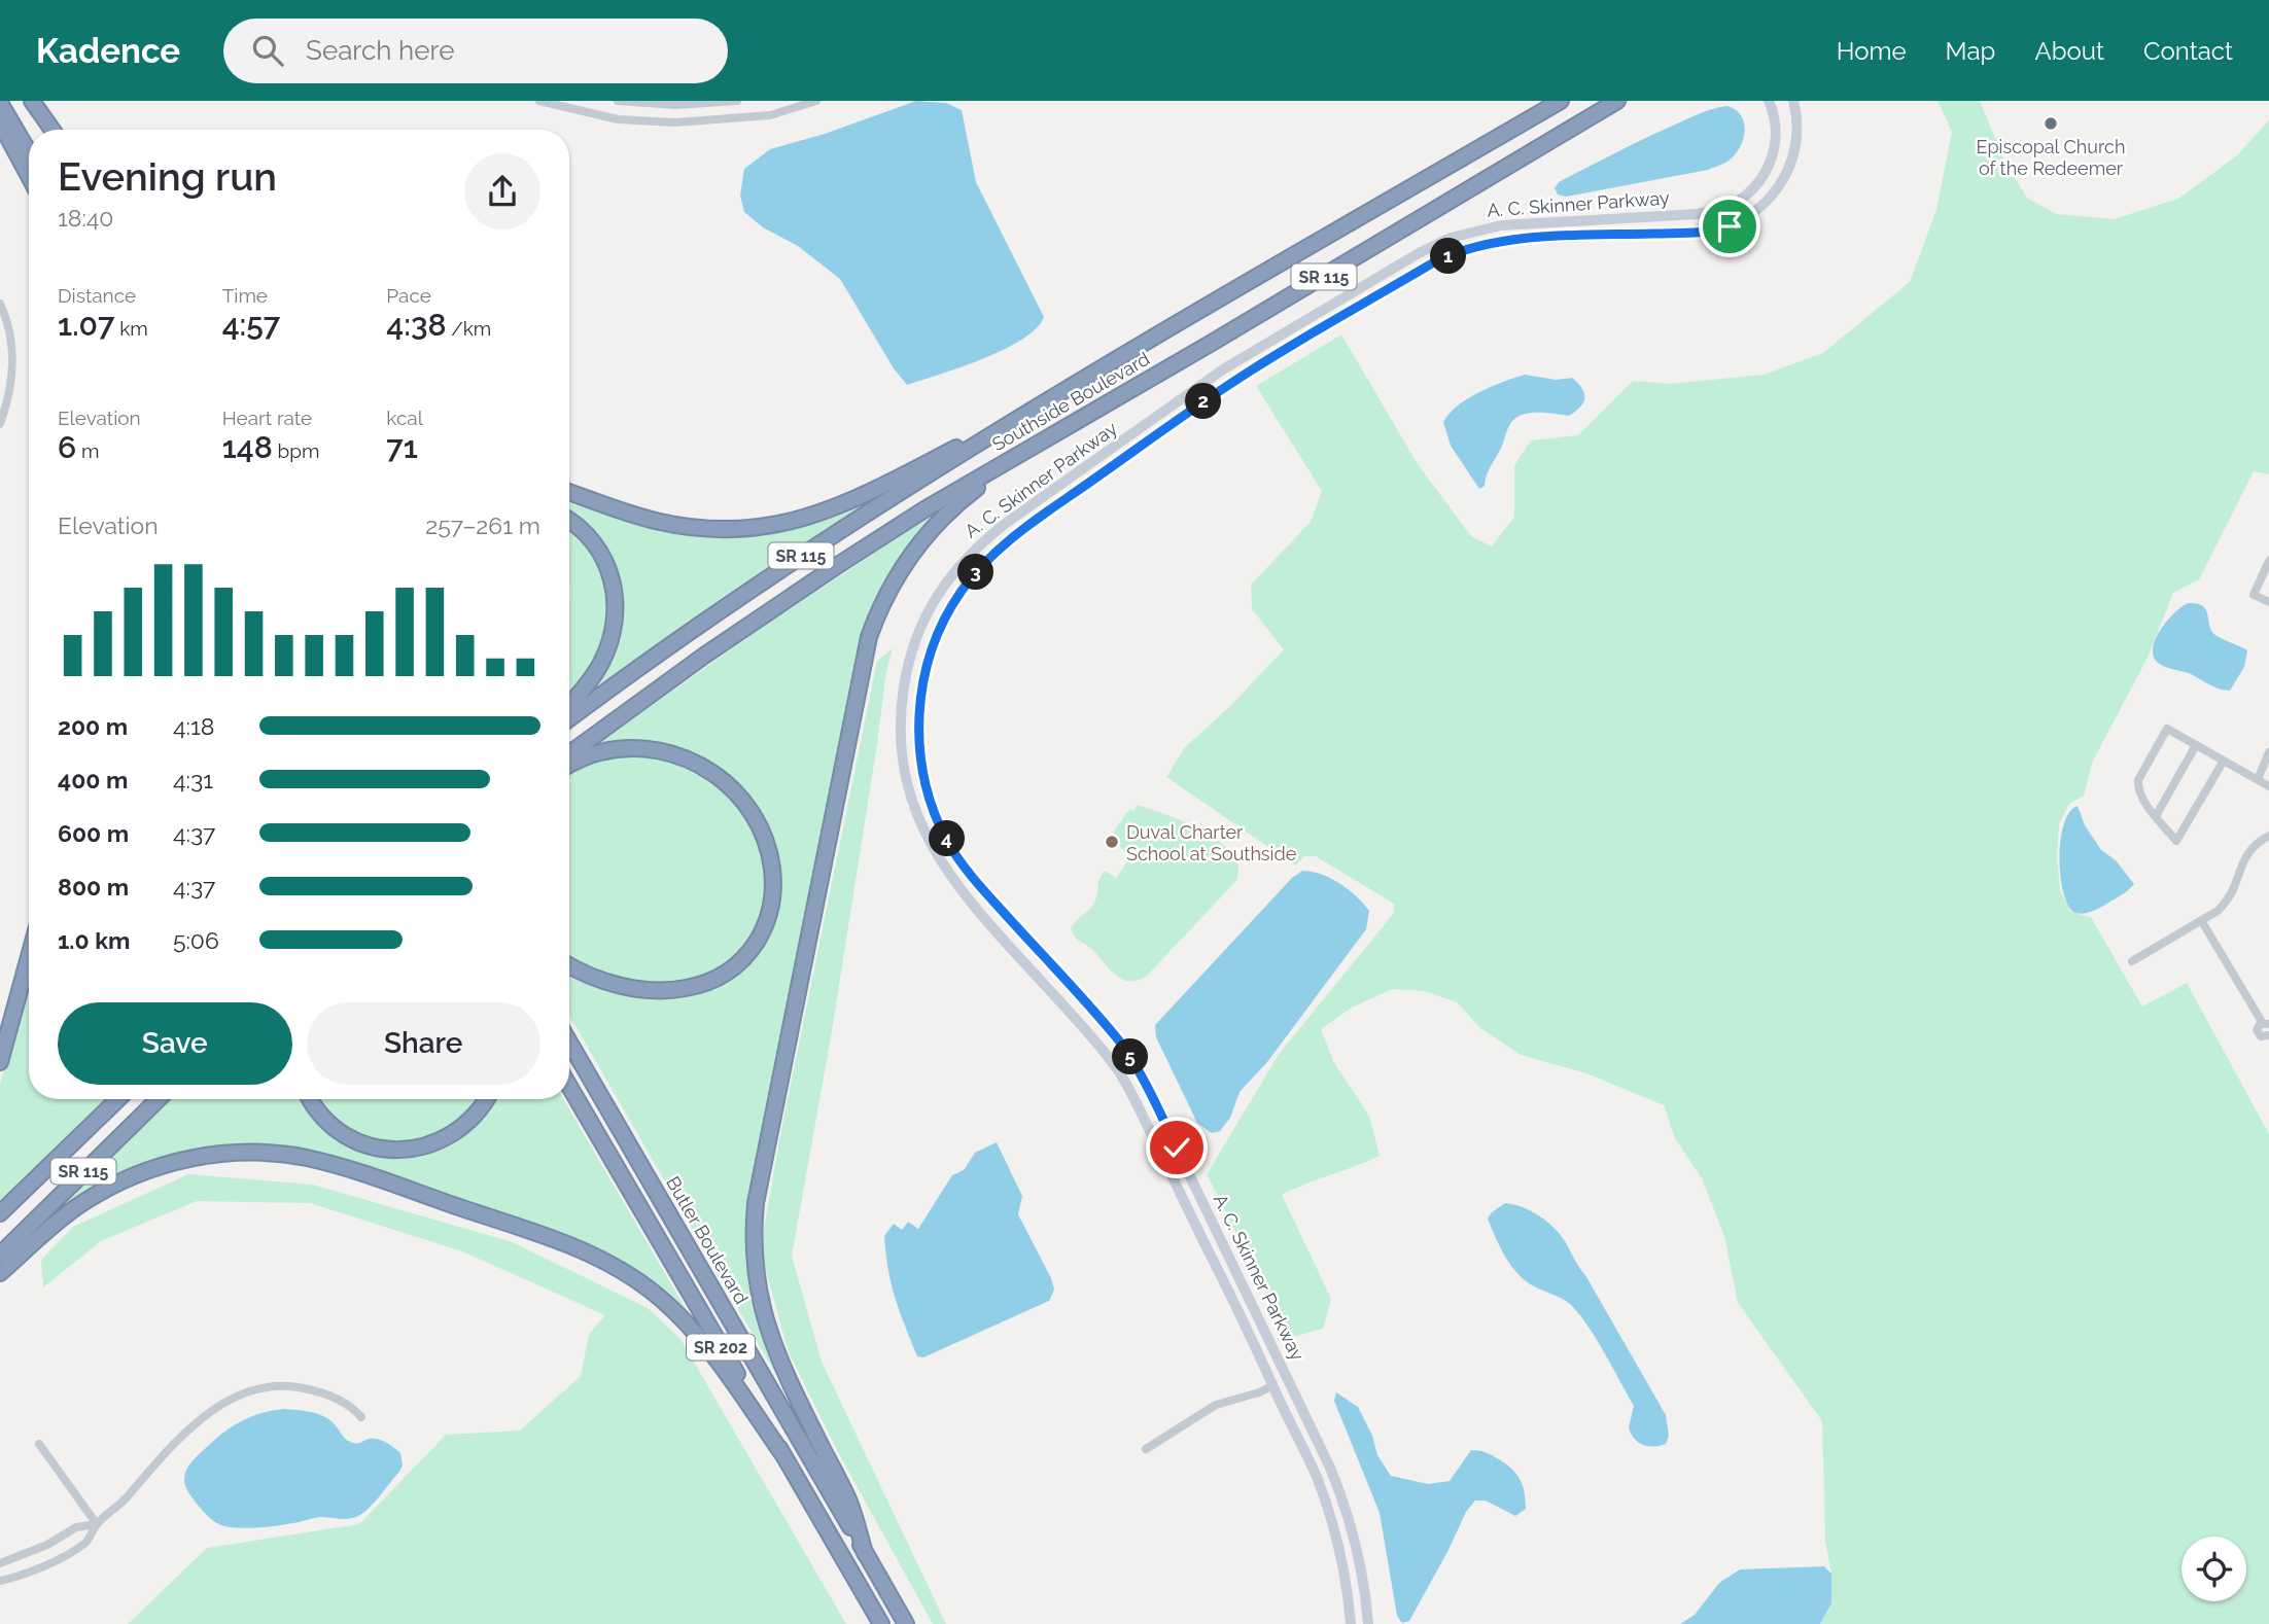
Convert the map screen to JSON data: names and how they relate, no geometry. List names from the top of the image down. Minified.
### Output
{"streets":{"highway":["SR 115","Southside Boulevard","Butler Boulevard","SR 202"],"main road":["A. C. Skinner Parkway"]},"places":["Episcopal Church of the Redeemer","Duval Charter School at Southside"],"page":{"header":"Kadence","search":"Search here","nav":["Home","Map","About","Contact"],"heading":["Evening run","18:40"],"pins":["1","2","3","4","5"],"stats":[["Distance","1.07 km"],["Time","4:57"],["Pace","4:38 /km"],["Elevation","6 m"],["Heart rate","148 bpm"],["kcal","71"]],"chart":["Elevation","257–261 m"],"list":[{"name":"200 m","note":"4:18"},{"name":"400 m","note":"4:31"},{"name":"600 m","note":"4:37"},{"name":"800 m","note":"4:37"},{"name":"1.0 km","note":"5:06"}],"buttons":["Save","Share"]}}
